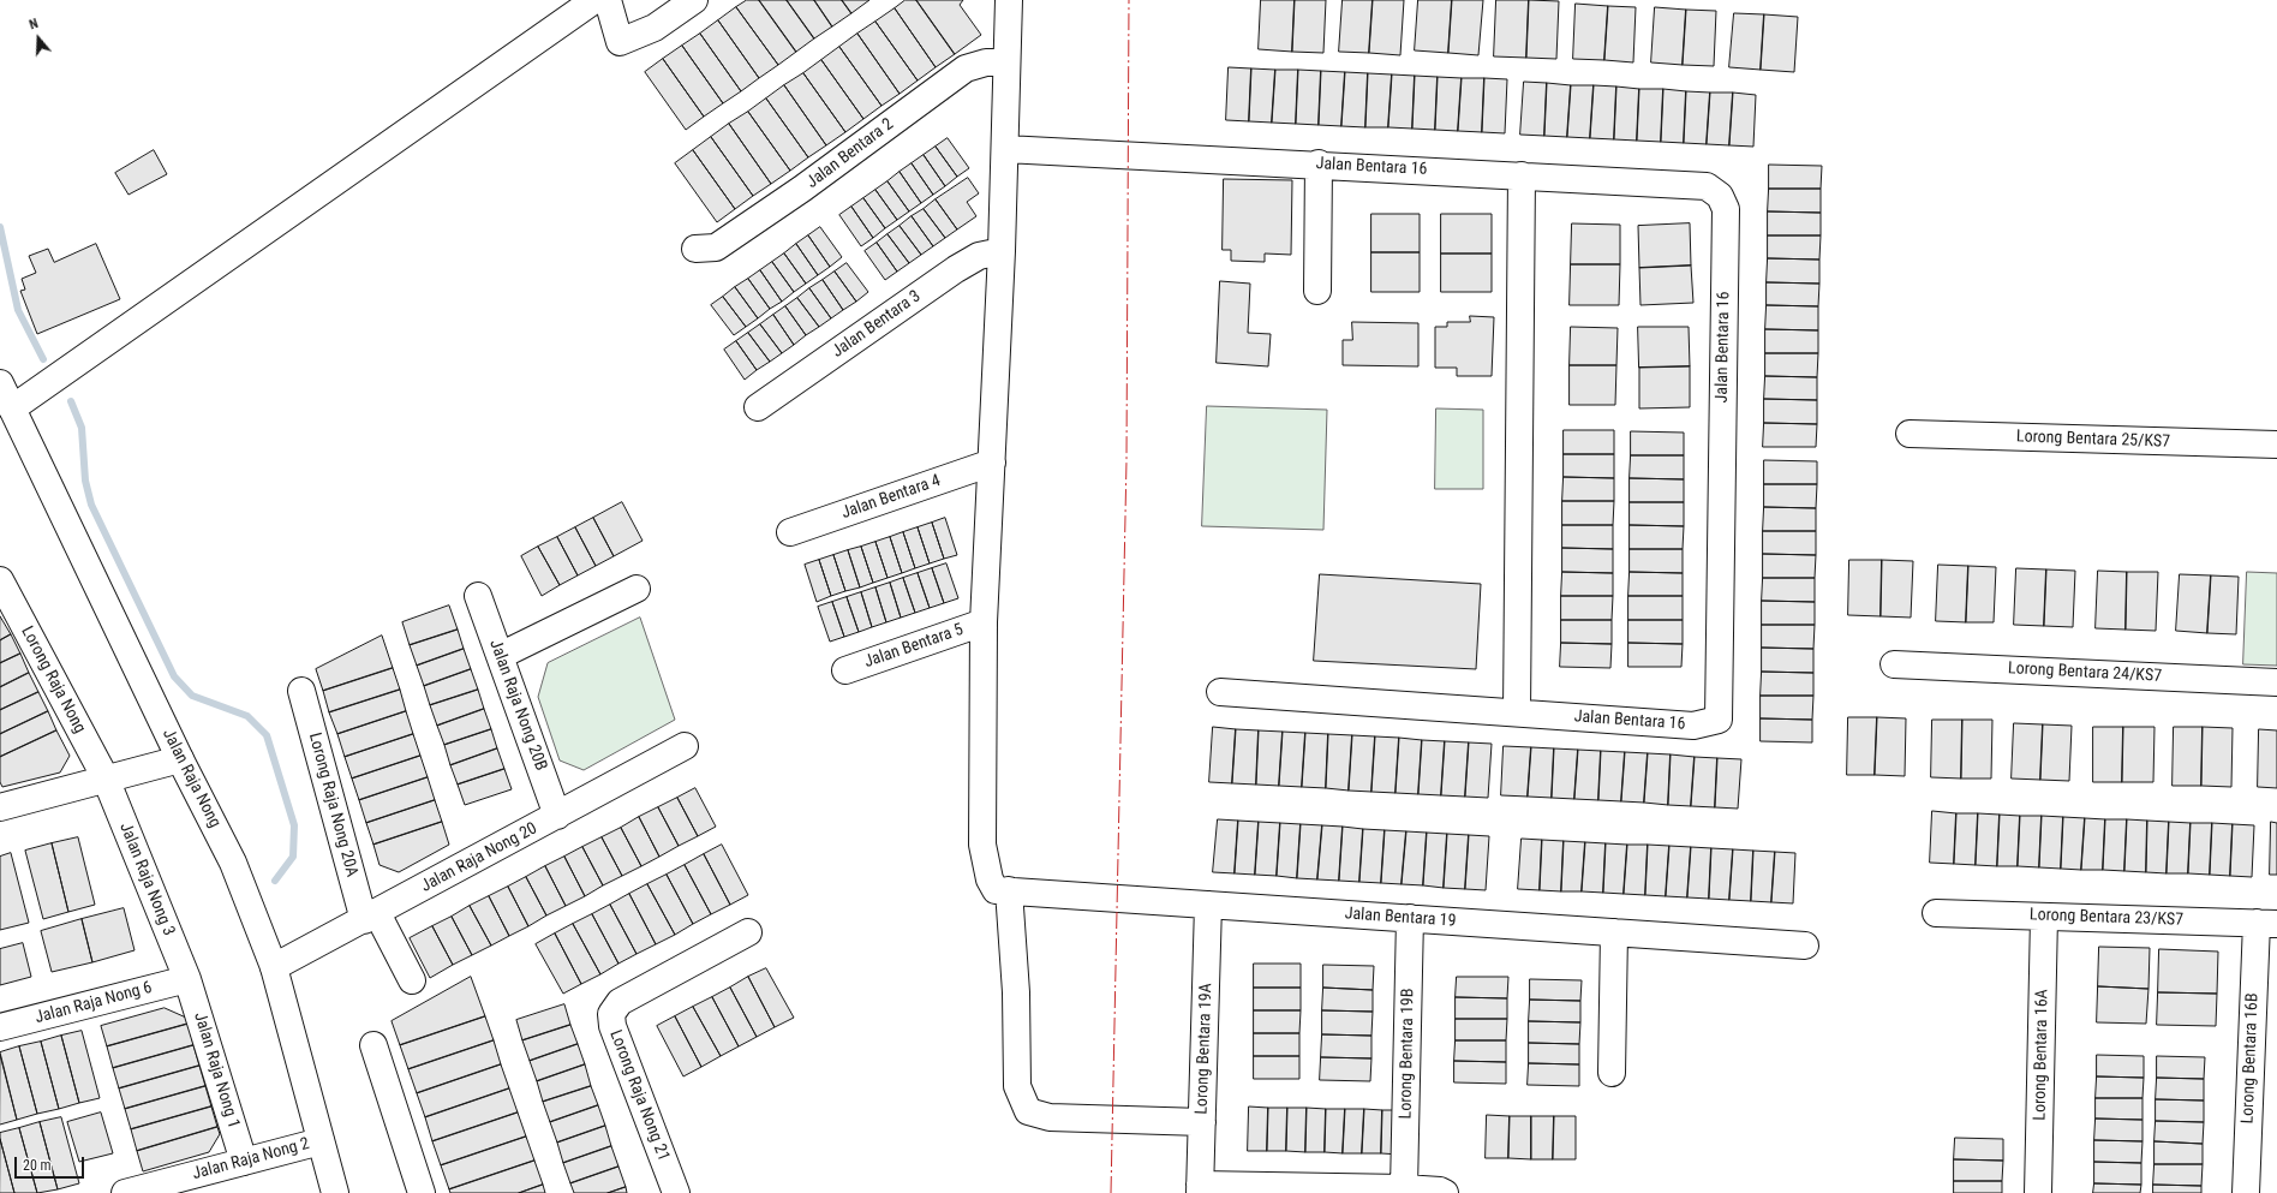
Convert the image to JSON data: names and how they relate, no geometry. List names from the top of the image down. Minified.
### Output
{"streets":{"street":["Jalan Bentara 2","Jalan Bentara 16","Jalan Bentara 3","Lorong Bentara 25/KS7","Jalan Bentara 4","Jalan Bentara 5","Lorong Bentara 24/KS7","Lorong Raja Nong","Jalan Raja Nong 20B","Jalan Raja Nong","Lorong Raja Nong 20A","Jalan Raja Nong 20","Jalan Raja Nong 3","Jalan Bentara 19","Lorong Bentara 23/KS7","Jalan Raja Nong 6","Lorong Bentara 19A","Lorong Bentara 19B","Lorong Bentara 16A","Lorong Bentara 16B","Jalan Raja Nong 1","Lorong Raja Nong 21","Jalan Raja Nong 2"]},"crossings":[["Lorong Raja Nong","Jalan Raja Nong 3"],["Jalan Raja Nong 20B","Jalan Raja Nong 20"],["Jalan Raja Nong","Jalan Raja Nong 20"],["Jalan Raja Nong","Jalan Raja Nong 2"],["Lorong Raja Nong 20A","Jalan Raja Nong 20"],["Jalan Raja Nong 3","Jalan Raja Nong 6"],["Jalan Raja Nong 3","Jalan Raja Nong 1"],["Jalan Bentara 19","Lorong Bentara 19A"],["Jalan Bentara 19","Lorong Bentara 19B"],["Lorong Bentara 23/KS7","Lorong Bentara 16A"],["Lorong Bentara 23/KS7","Lorong Bentara 16B"],["Jalan Raja Nong 6","Jalan Raja Nong 1"],["Jalan Raja Nong 1","Jalan Raja Nong 2"]],"scale_bar":"20 m","north":"top"}
